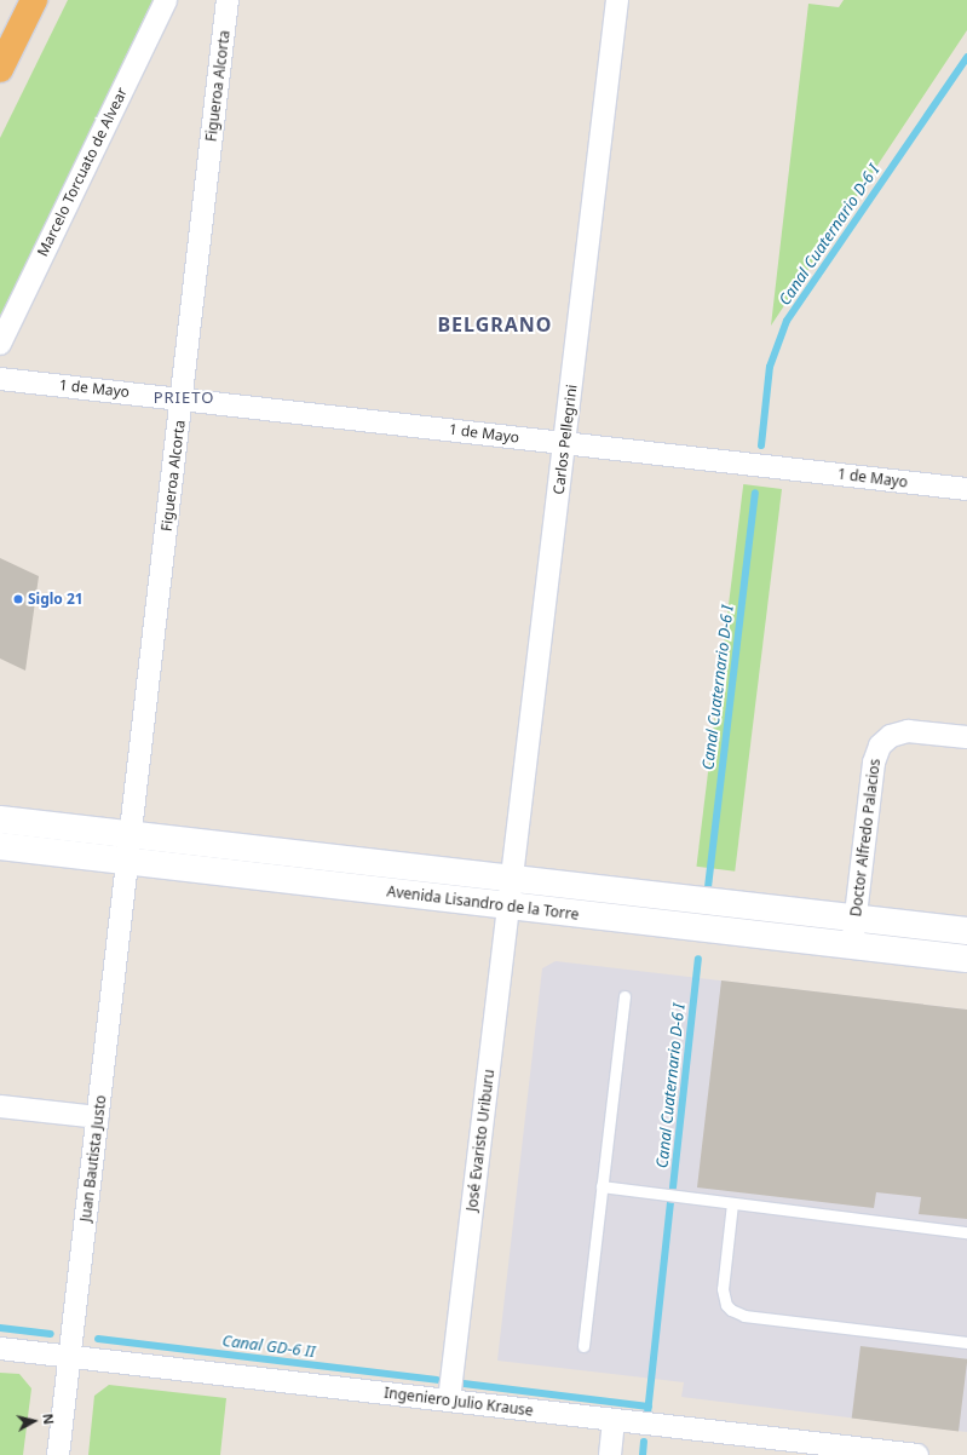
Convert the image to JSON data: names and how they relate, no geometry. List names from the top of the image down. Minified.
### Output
{"streets":{"main road":["Avenida Lisandro de la Torre"],"street":["Figueroa Alcorta","Marcelo Torcuato de Alvear","1 de Mayo","Carlos Pellegrini","Doctor Alfredo Palacios","José Evaristo Uriburu","Juan Bautista Justo","Ingeniero Julio Krause"]},"crossings":[["Figueroa Alcorta","1 de Mayo"],["Figueroa Alcorta","Avenida Lisandro de la Torre"],["Figueroa Alcorta","Juan Bautista Justo"],["1 de Mayo","Carlos Pellegrini"],["Carlos Pellegrini","Avenida Lisandro de la Torre"],["Carlos Pellegrini","José Evaristo Uriburu"],["Doctor Alfredo Palacios","Avenida Lisandro de la Torre"],["Avenida Lisandro de la Torre","José Evaristo Uriburu"],["Avenida Lisandro de la Torre","Juan Bautista Justo"],["José Evaristo Uriburu","Ingeniero Julio Krause"],["Juan Bautista Justo","Ingeniero Julio Krause"]],"districts":["BELGRANO","PRIETO"],"water":["Canal Cuaternario D-6 I","Canal GD-6 II"],"places":["Siglo 21"],"north":"right"}
